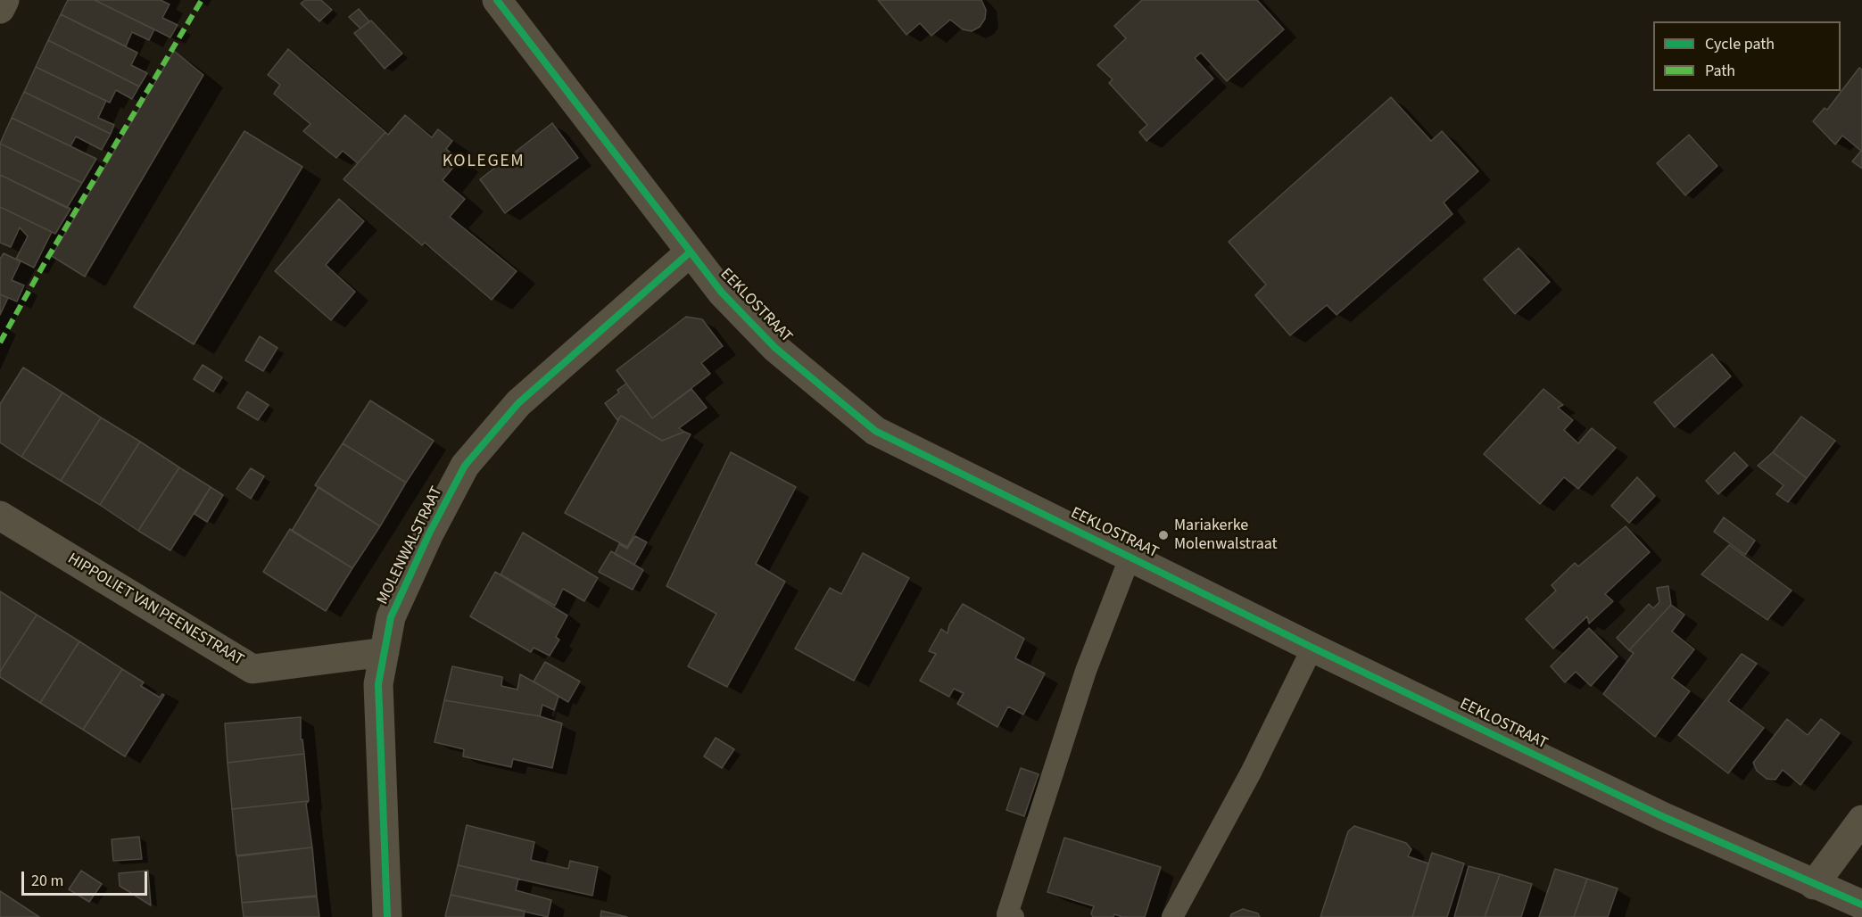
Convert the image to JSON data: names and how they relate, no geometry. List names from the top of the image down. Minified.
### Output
{"streets":{"street":["EEKLOSTRAAT","MOLENWALSTRAAT","HIPPOLIET VAN PEENESTRAAT"]},"crossings":[["EEKLOSTRAAT","MOLENWALSTRAAT"],["MOLENWALSTRAAT","HIPPOLIET VAN PEENESTRAAT"]],"districts":["KOLEGEM"],"places":["Mariakerke Molenwalstraat"],"legend":["Cycle path","Path"],"scale_bar":"20 m"}
